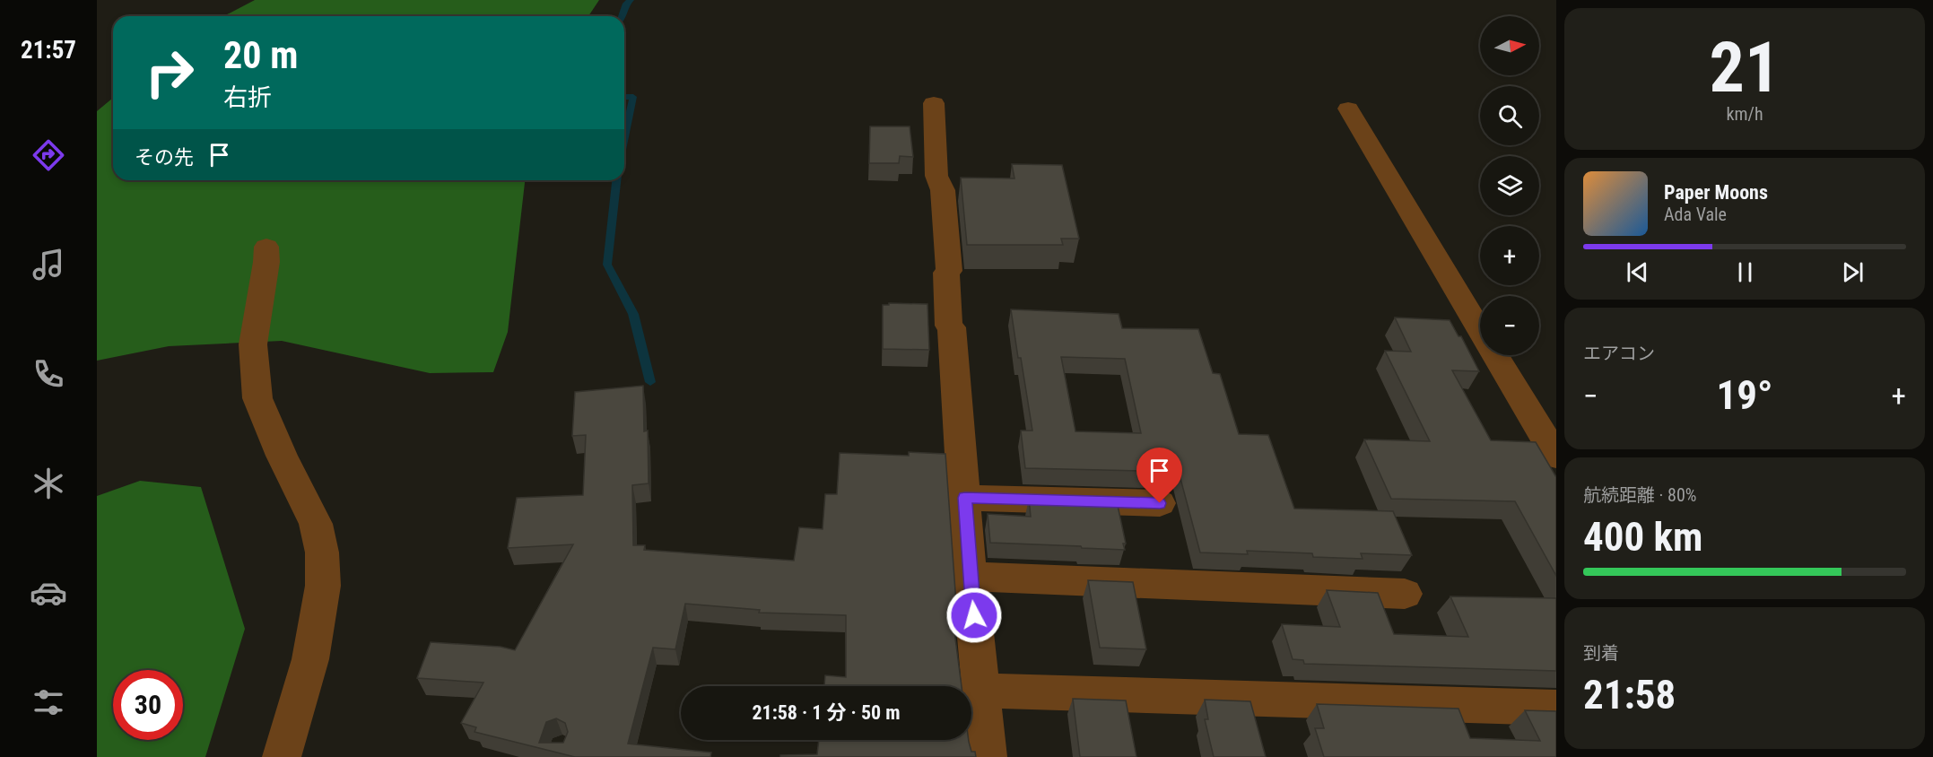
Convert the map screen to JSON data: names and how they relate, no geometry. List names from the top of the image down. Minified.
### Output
{"north":"right","page":{"tabs":"21:57","tile":[["21","km/h"],"エアコン",["航続距離 · 80%","400 km"],["到着","21:58"]],"map_buttons":["+","−"],"turn":["20 m","右折"],"then":"その先","song":["Paper Moons","Ada Vale"],"heat":["−","19°","+"],"limit":"30","trip":"21:58 · 1 分 · 50 m"}}
